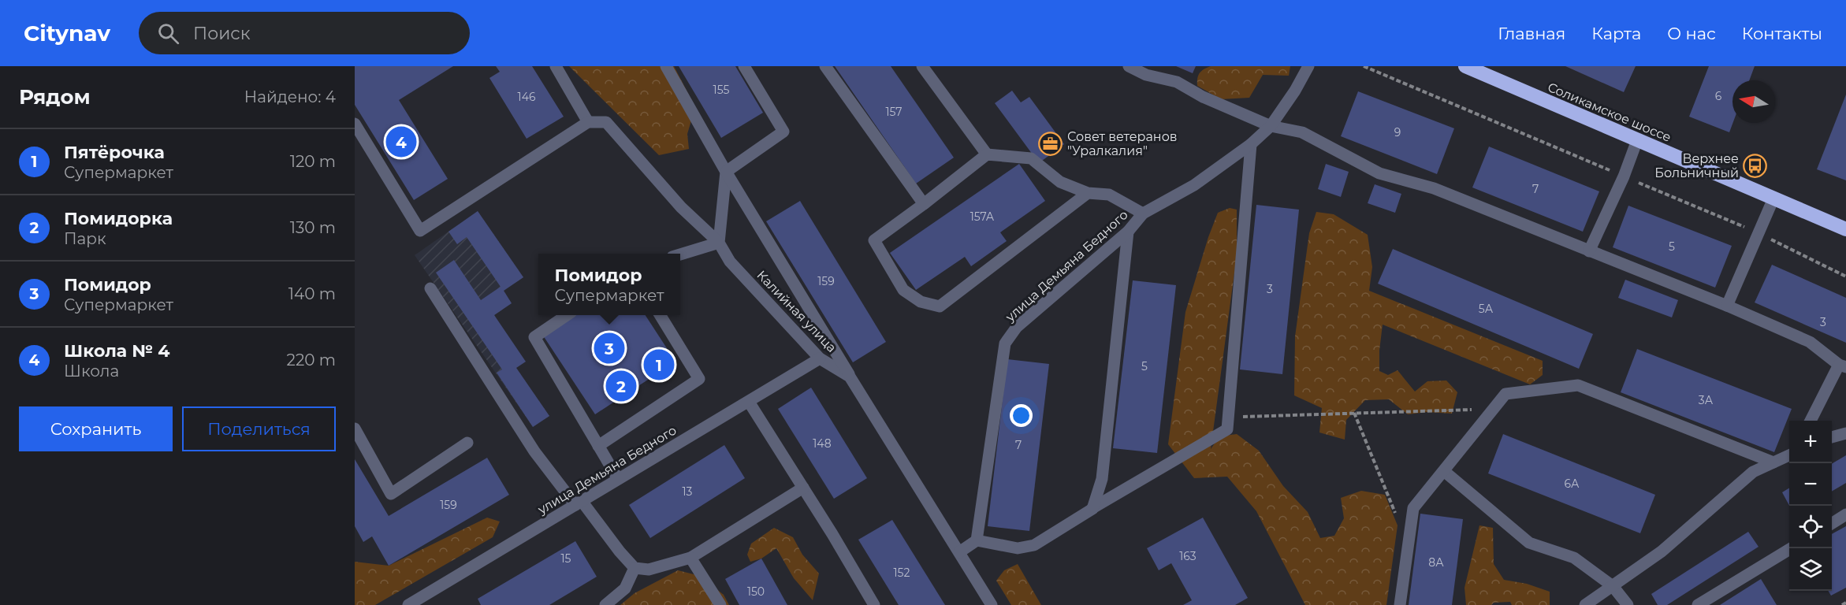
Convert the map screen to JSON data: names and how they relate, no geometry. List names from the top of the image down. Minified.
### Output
{"streets":{"highway":["Соликамское шоссе"],"street":["улица Демьяна Бедного","Калийная улица"]},"crossings":[["улица Демьяна Бедного","Калийная улица"]],"places":{"office":["Совет ветеранов \"Уралкалия\""],"bus stop":["Верхнее Больничный"]},"house_numbers":["155","6","146","157","9","7","157А","5","159","3","5А","3","5","3А","148","7","6А","13","159","163","15","8А","152","150"],"north":"left","page":{"header":"Citynav","search":"Поиск","nav":["Главная","Карта","О нас","Контакты"],"heading":["Рядом","Найдено: 4"],"pins":["4","3","1","2"],"list":[{"mark":"1","name":"Пятёрочка","note":"Супермаркет","value":"120 m"},{"mark":"2","name":"Помидорка","note":"Парк","value":"130 m"},{"mark":"3","name":"Помидор","note":"Супермаркет","value":"140 m"},{"mark":"4","name":"Школа № 4","note":"Школа","value":"220 m"}],"popup":["Помидор","Супермаркет"],"buttons":["Сохранить","Поделиться"],"map_buttons":["+","−"]}}
